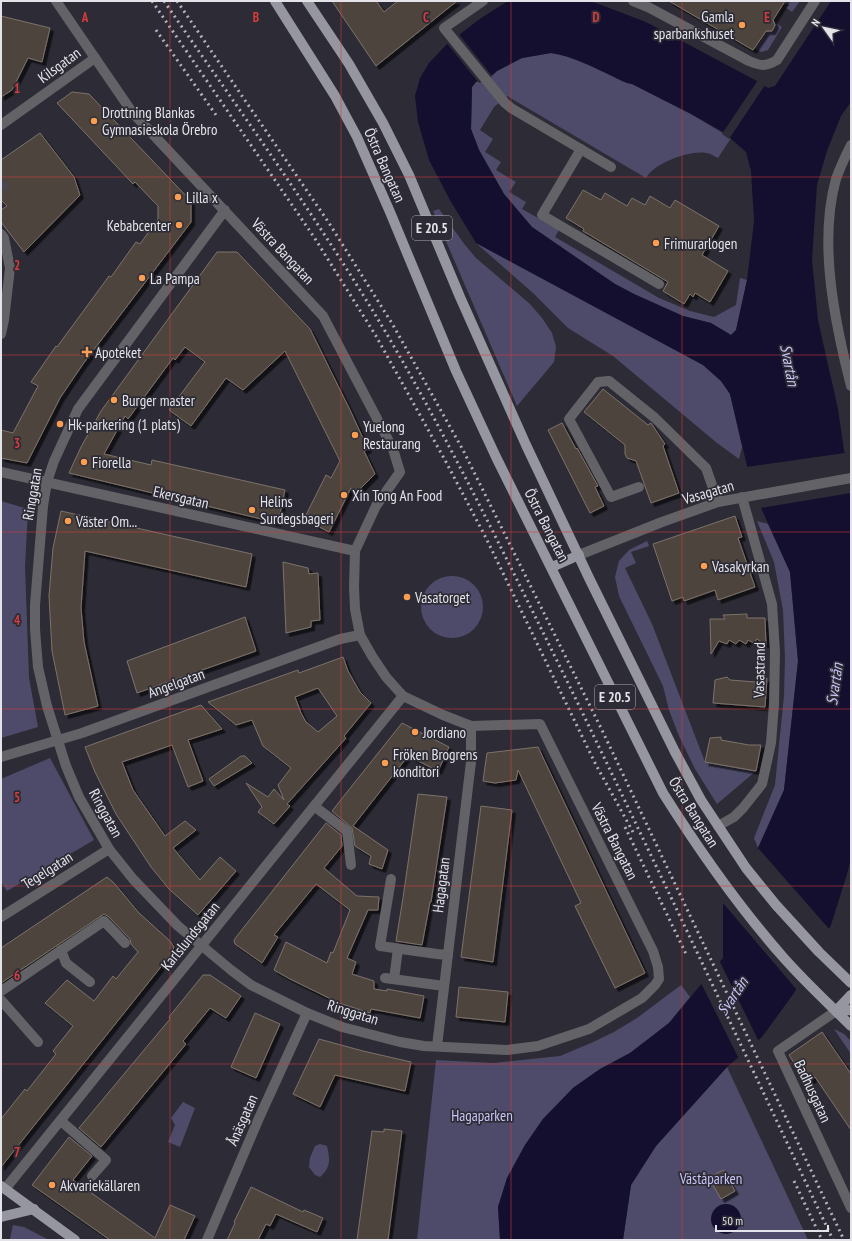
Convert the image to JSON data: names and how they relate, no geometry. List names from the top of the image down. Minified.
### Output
{"streets":{"main road":["Östra Bangatan","E 20.5"],"street":["Kilsgatan","Västra Bangatan","Vasagatan","Ringgatan","Ekersgatan","Vasastrand","Angelgatan","Tegelgatan","Hagagatan","Karlslundsgatan","Badhusgatan","Ånäsgatan"]},"crossings":[["Kilsgatan","Västra Bangatan"],["Östra Bangatan","Vasagatan"],["Östra Bangatan","Vasastrand"],["Östra Bangatan","Badhusgatan"],["Västra Bangatan","Ringgatan"],["Västra Bangatan","Ekersgatan"],["Västra Bangatan","Hagagatan"],["Vasagatan","Vasastrand"],["Ringgatan","Ekersgatan"],["Ringgatan","Angelgatan"],["Ringgatan","Tegelgatan"],["Ringgatan","Hagagatan"],["Ringgatan","Karlslundsgatan"],["Ringgatan","Ånäsgatan"]],"water":["Svartån"],"parks":["Hagaparken","Väståparken"],"places":{"other":["Gamla sparbankshuset","Drottning Blankas Gymnasieskola Örebro","Lilla x","Kebabcenter","Frimurarlogen","La Pampa","Burger master","Hk-parkering (1 plats)","Yuelong Restaurang","Fiorella","Xin Tong An Food","Helins Surdegsbageri","Väster Om...","Vasakyrkan","Vasatorget","Jordiano","Fröken Brogrens konditori","Akvariekällaren"],"health":["Apoteket"]},"scale_bar":"50 m","north":"top left","grid":{"columns":["A","B","C","D","E"],"rows":["1","2","3","4","5","6","7"]}}
